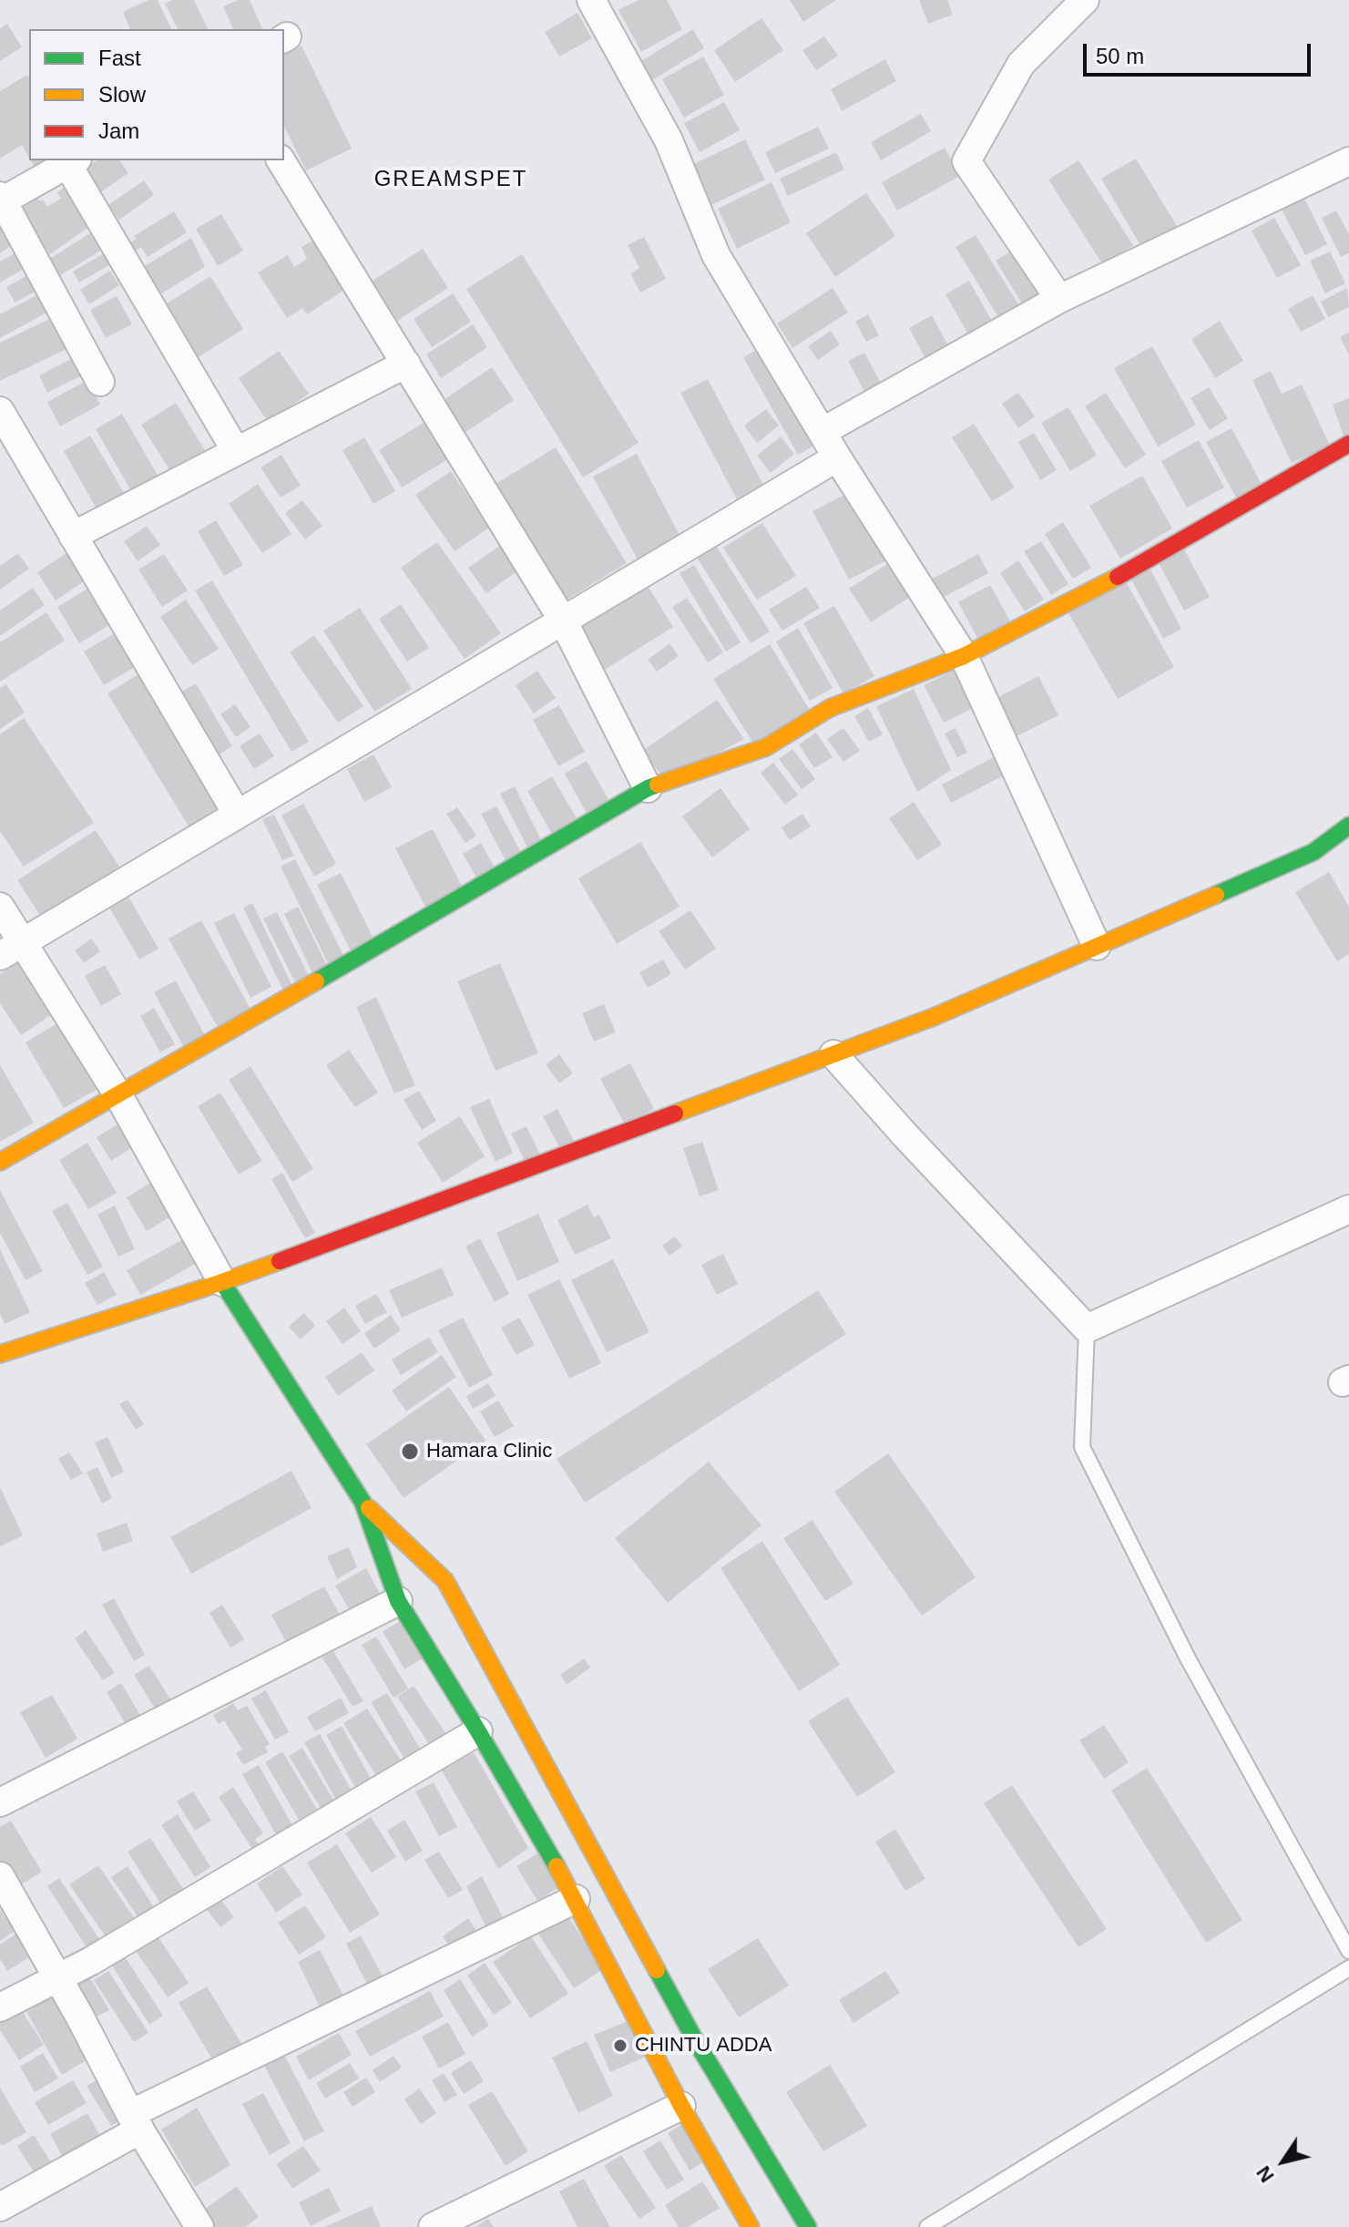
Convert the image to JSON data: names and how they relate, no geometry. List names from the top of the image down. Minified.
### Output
{"districts":["GREAMSPET"],"places":["Hamara Clinic","CHINTU ADDA"],"legend":["Fast","Slow","Jam"],"scale_bar":"50 m","north":"bottom left"}
